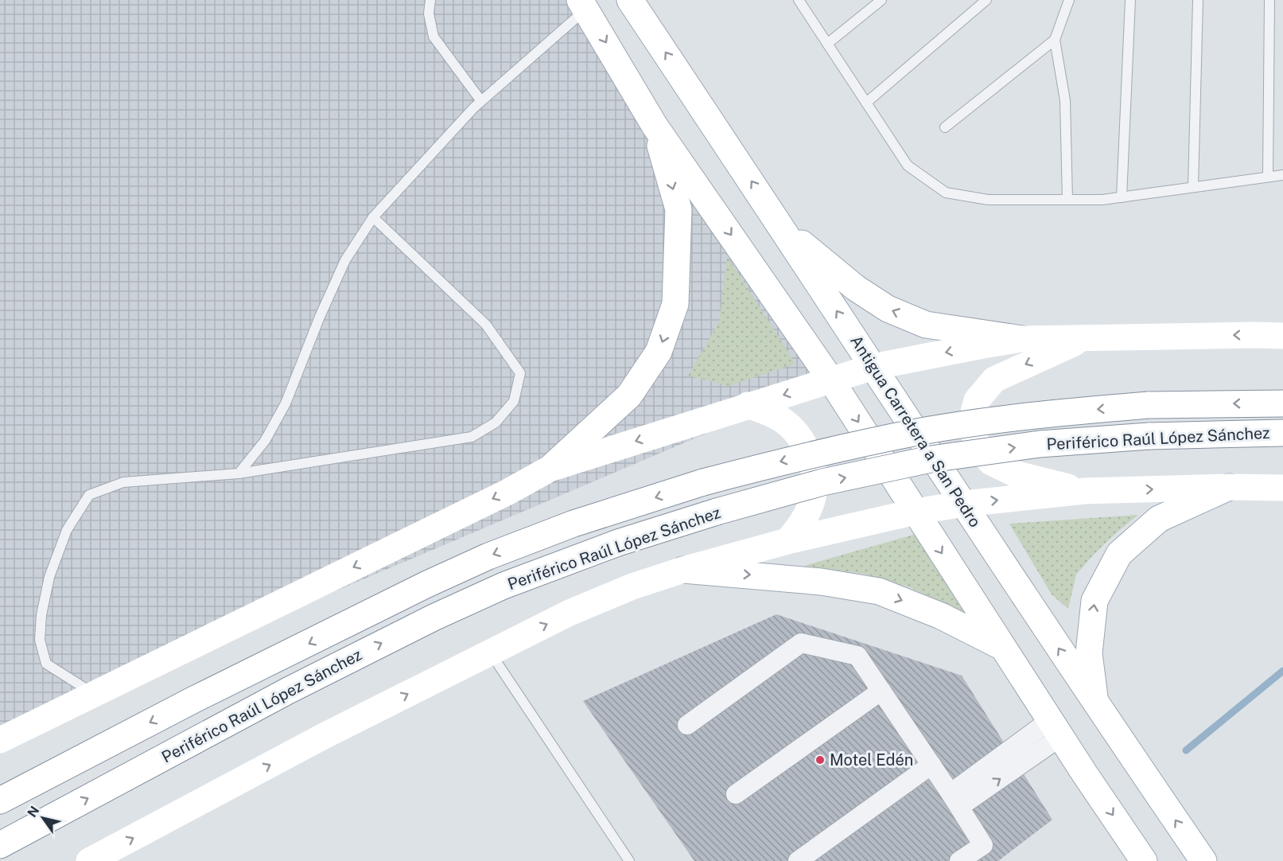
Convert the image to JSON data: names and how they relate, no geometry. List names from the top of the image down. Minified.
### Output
{"streets":{"main road":["Antigua Carretera a San Pedro","Periférico Raúl López Sánchez"]},"places":["Motel Edén"],"north":"top left"}
